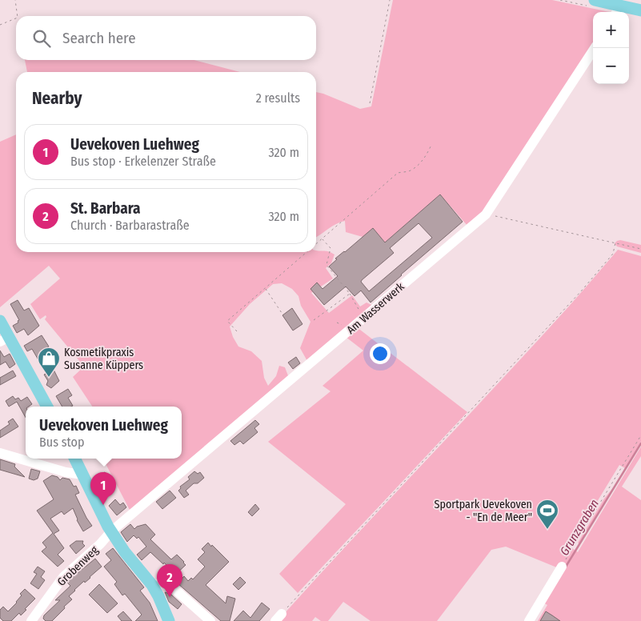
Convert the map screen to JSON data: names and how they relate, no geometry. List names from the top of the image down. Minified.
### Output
{"streets":{"street":["Am Wasserwerk","Grobenweg"]},"crossings":[["Am Wasserwerk","Grobenweg"]],"water":["Grunzgraben"],"places":{"shop":["Kosmetikpraxis Susanne Küppers"],"sports":["Sportpark Uevekoven - \"En de Meer\""]},"page":{"map_buttons":["+","−"],"search":"Search here","heading":["Nearby","2 results"],"list":[{"mark":"1","name":"Uevekoven Luehweg","note":"Bus stop · Erkelenzer Straße","value":"320 m"},{"mark":"2","name":"St. Barbara","note":"Church · Barbarastraße","value":"320 m"}],"popup":["Uevekoven Luehweg","Bus stop"],"pins":["1","2"]}}
